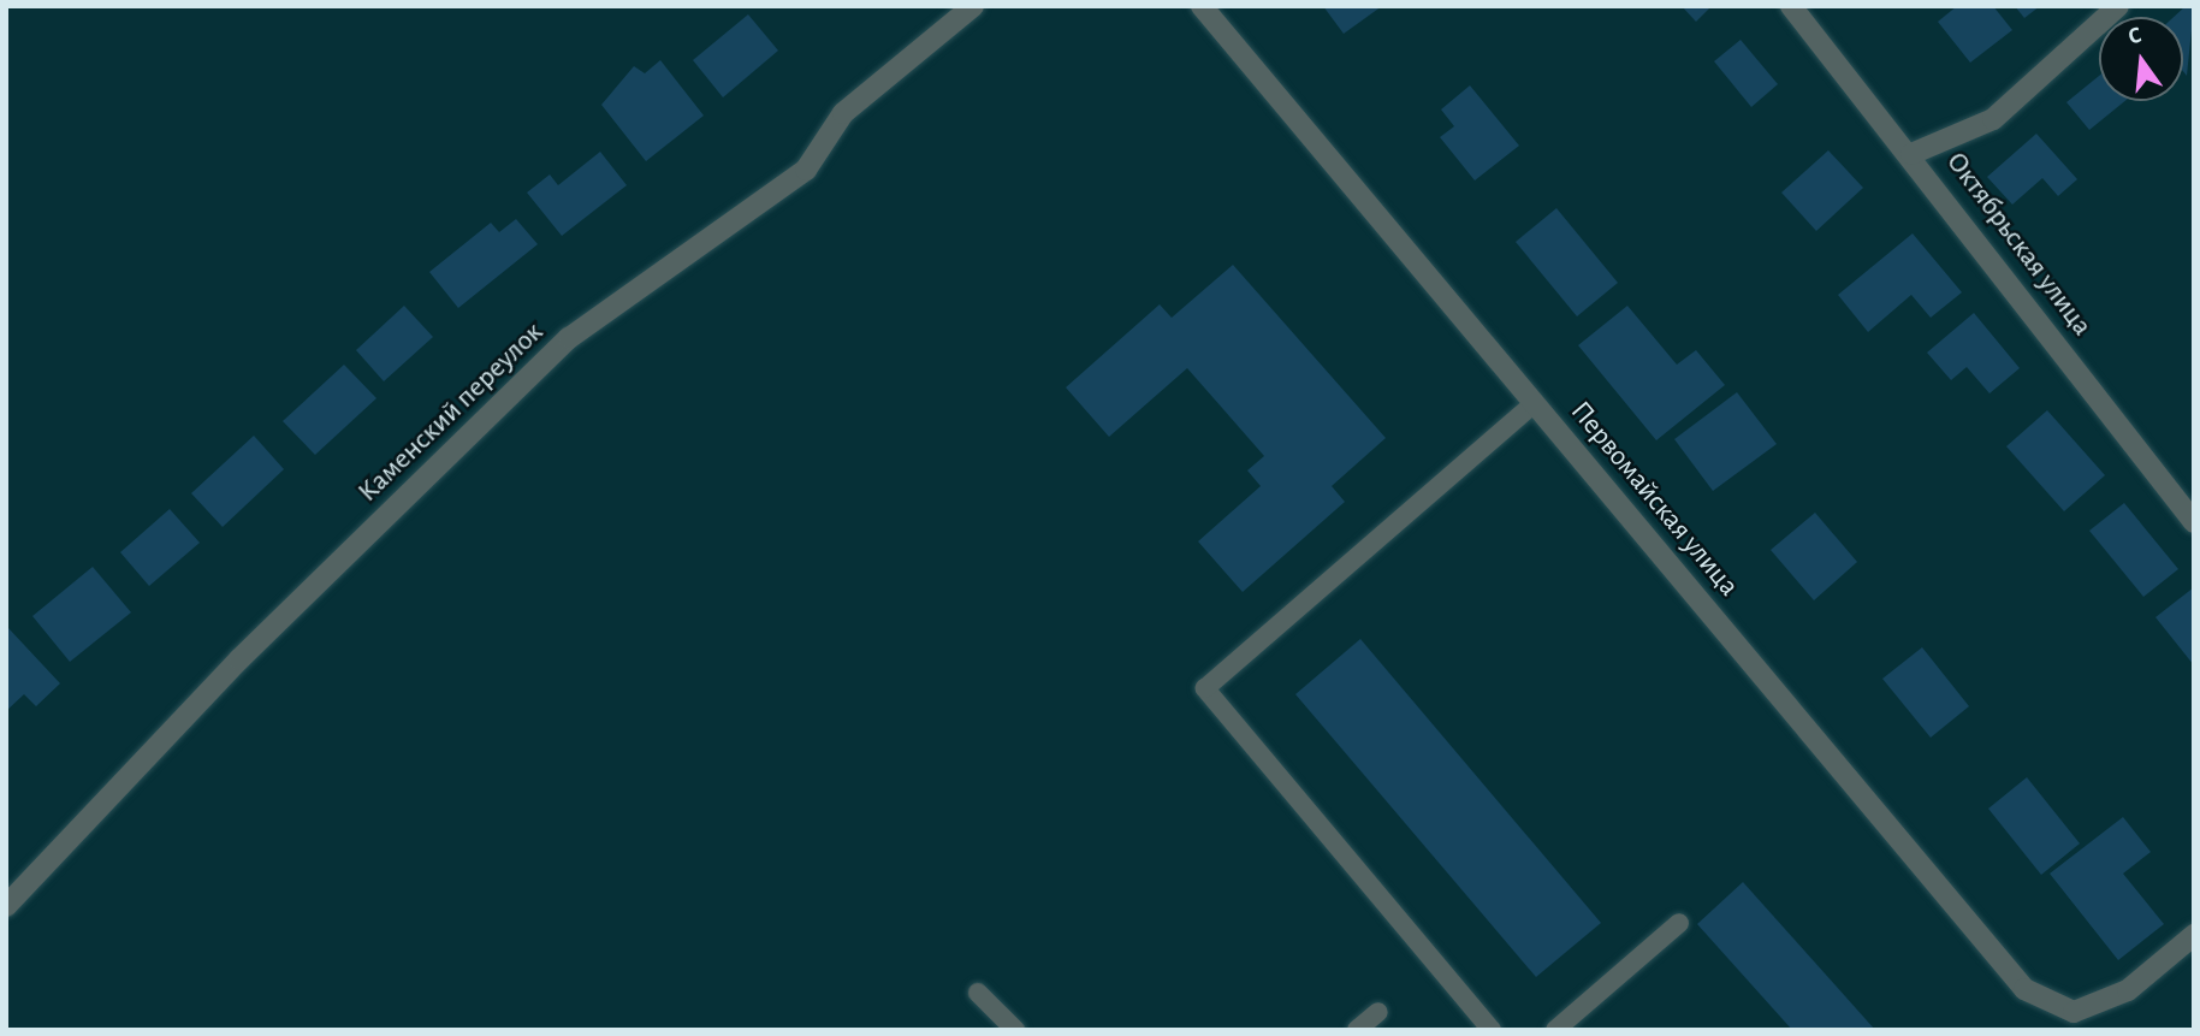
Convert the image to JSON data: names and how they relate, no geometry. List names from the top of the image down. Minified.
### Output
{"streets":{"street":["Октябрьская улица","Каменский переулок","Первомайская улица"]},"north":"top"}
